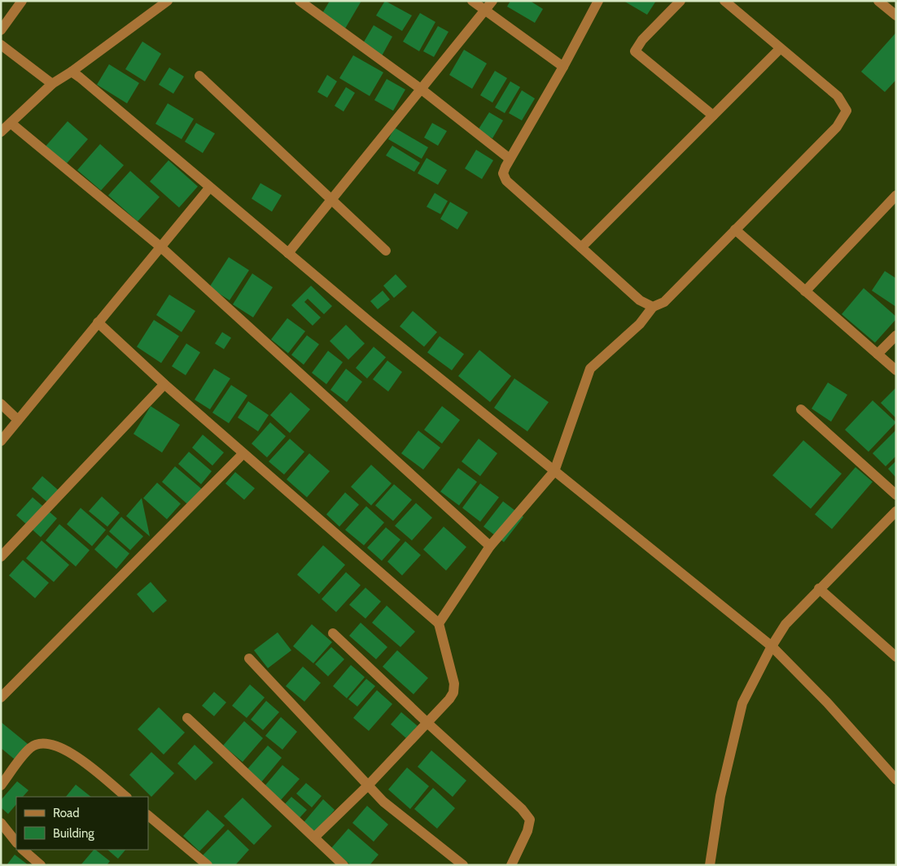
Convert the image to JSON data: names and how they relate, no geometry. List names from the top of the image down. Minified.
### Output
{"legend":["Road","Building"]}
